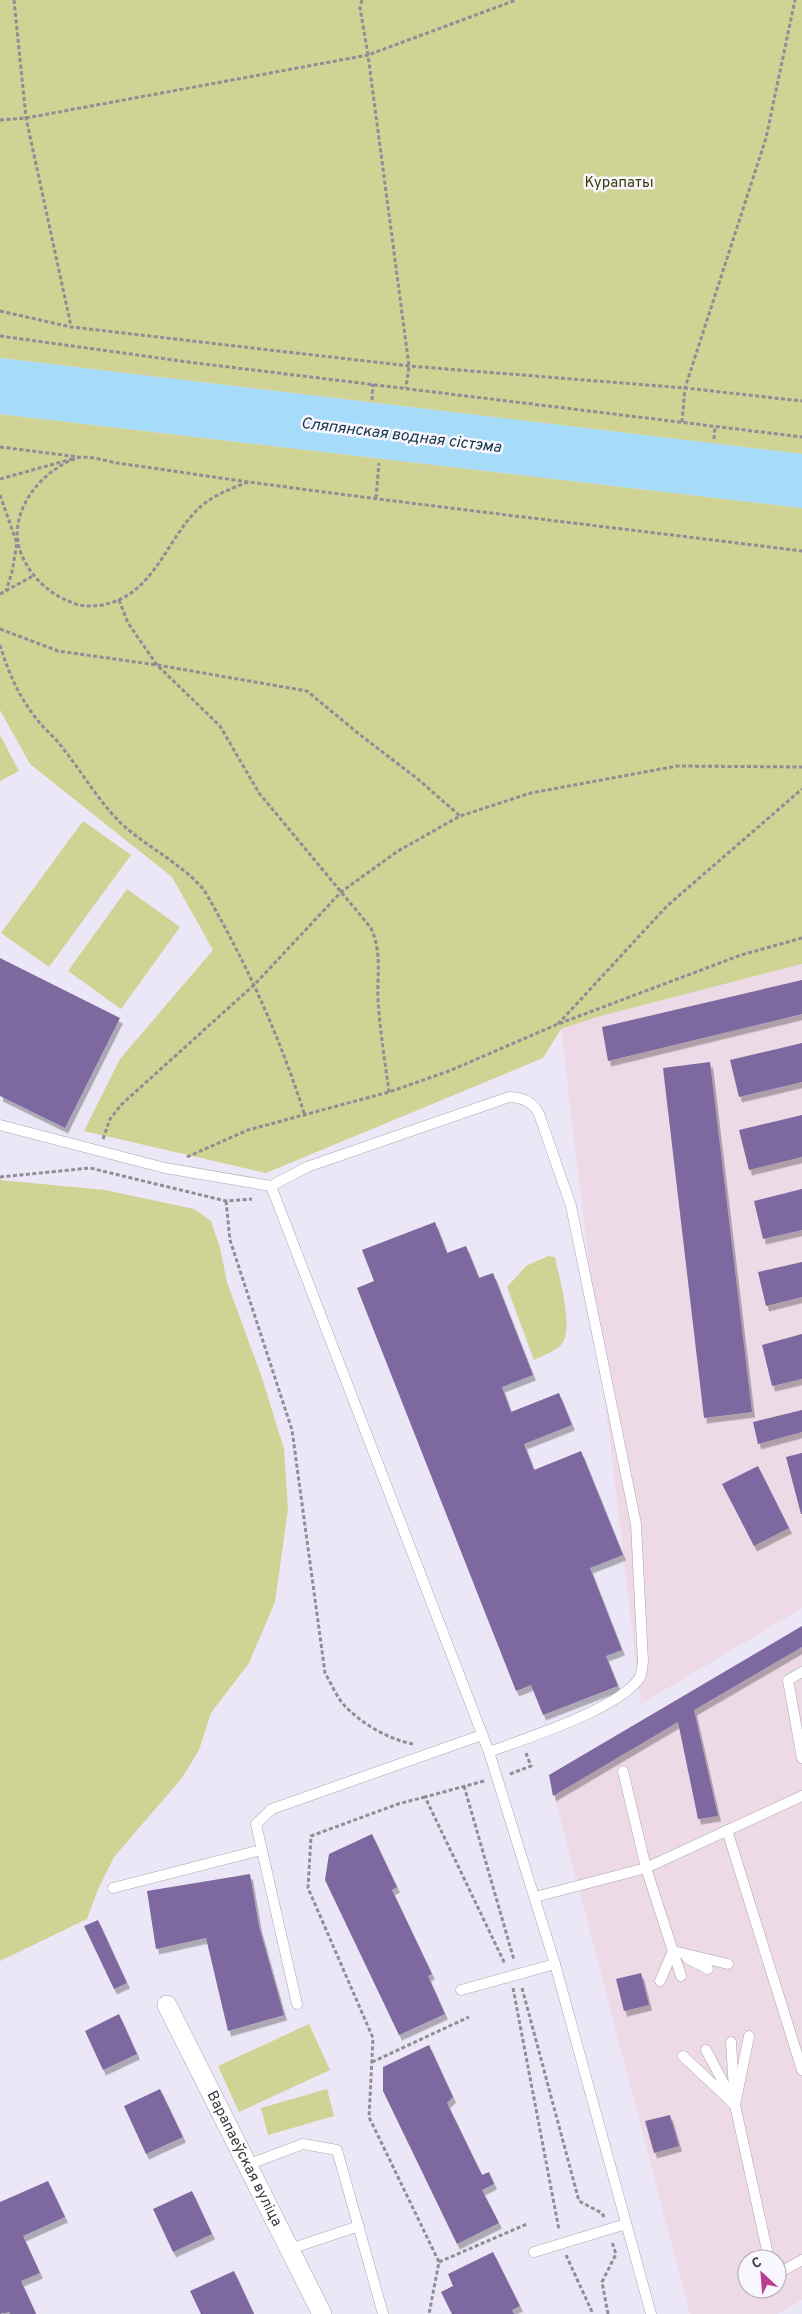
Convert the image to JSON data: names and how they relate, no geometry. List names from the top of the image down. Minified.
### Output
{"streets":{"street":["Варапаеўская вуліца"]},"water":["Сляпянская водная сістэма"],"parks":["Курапаты"],"north":"top left"}
